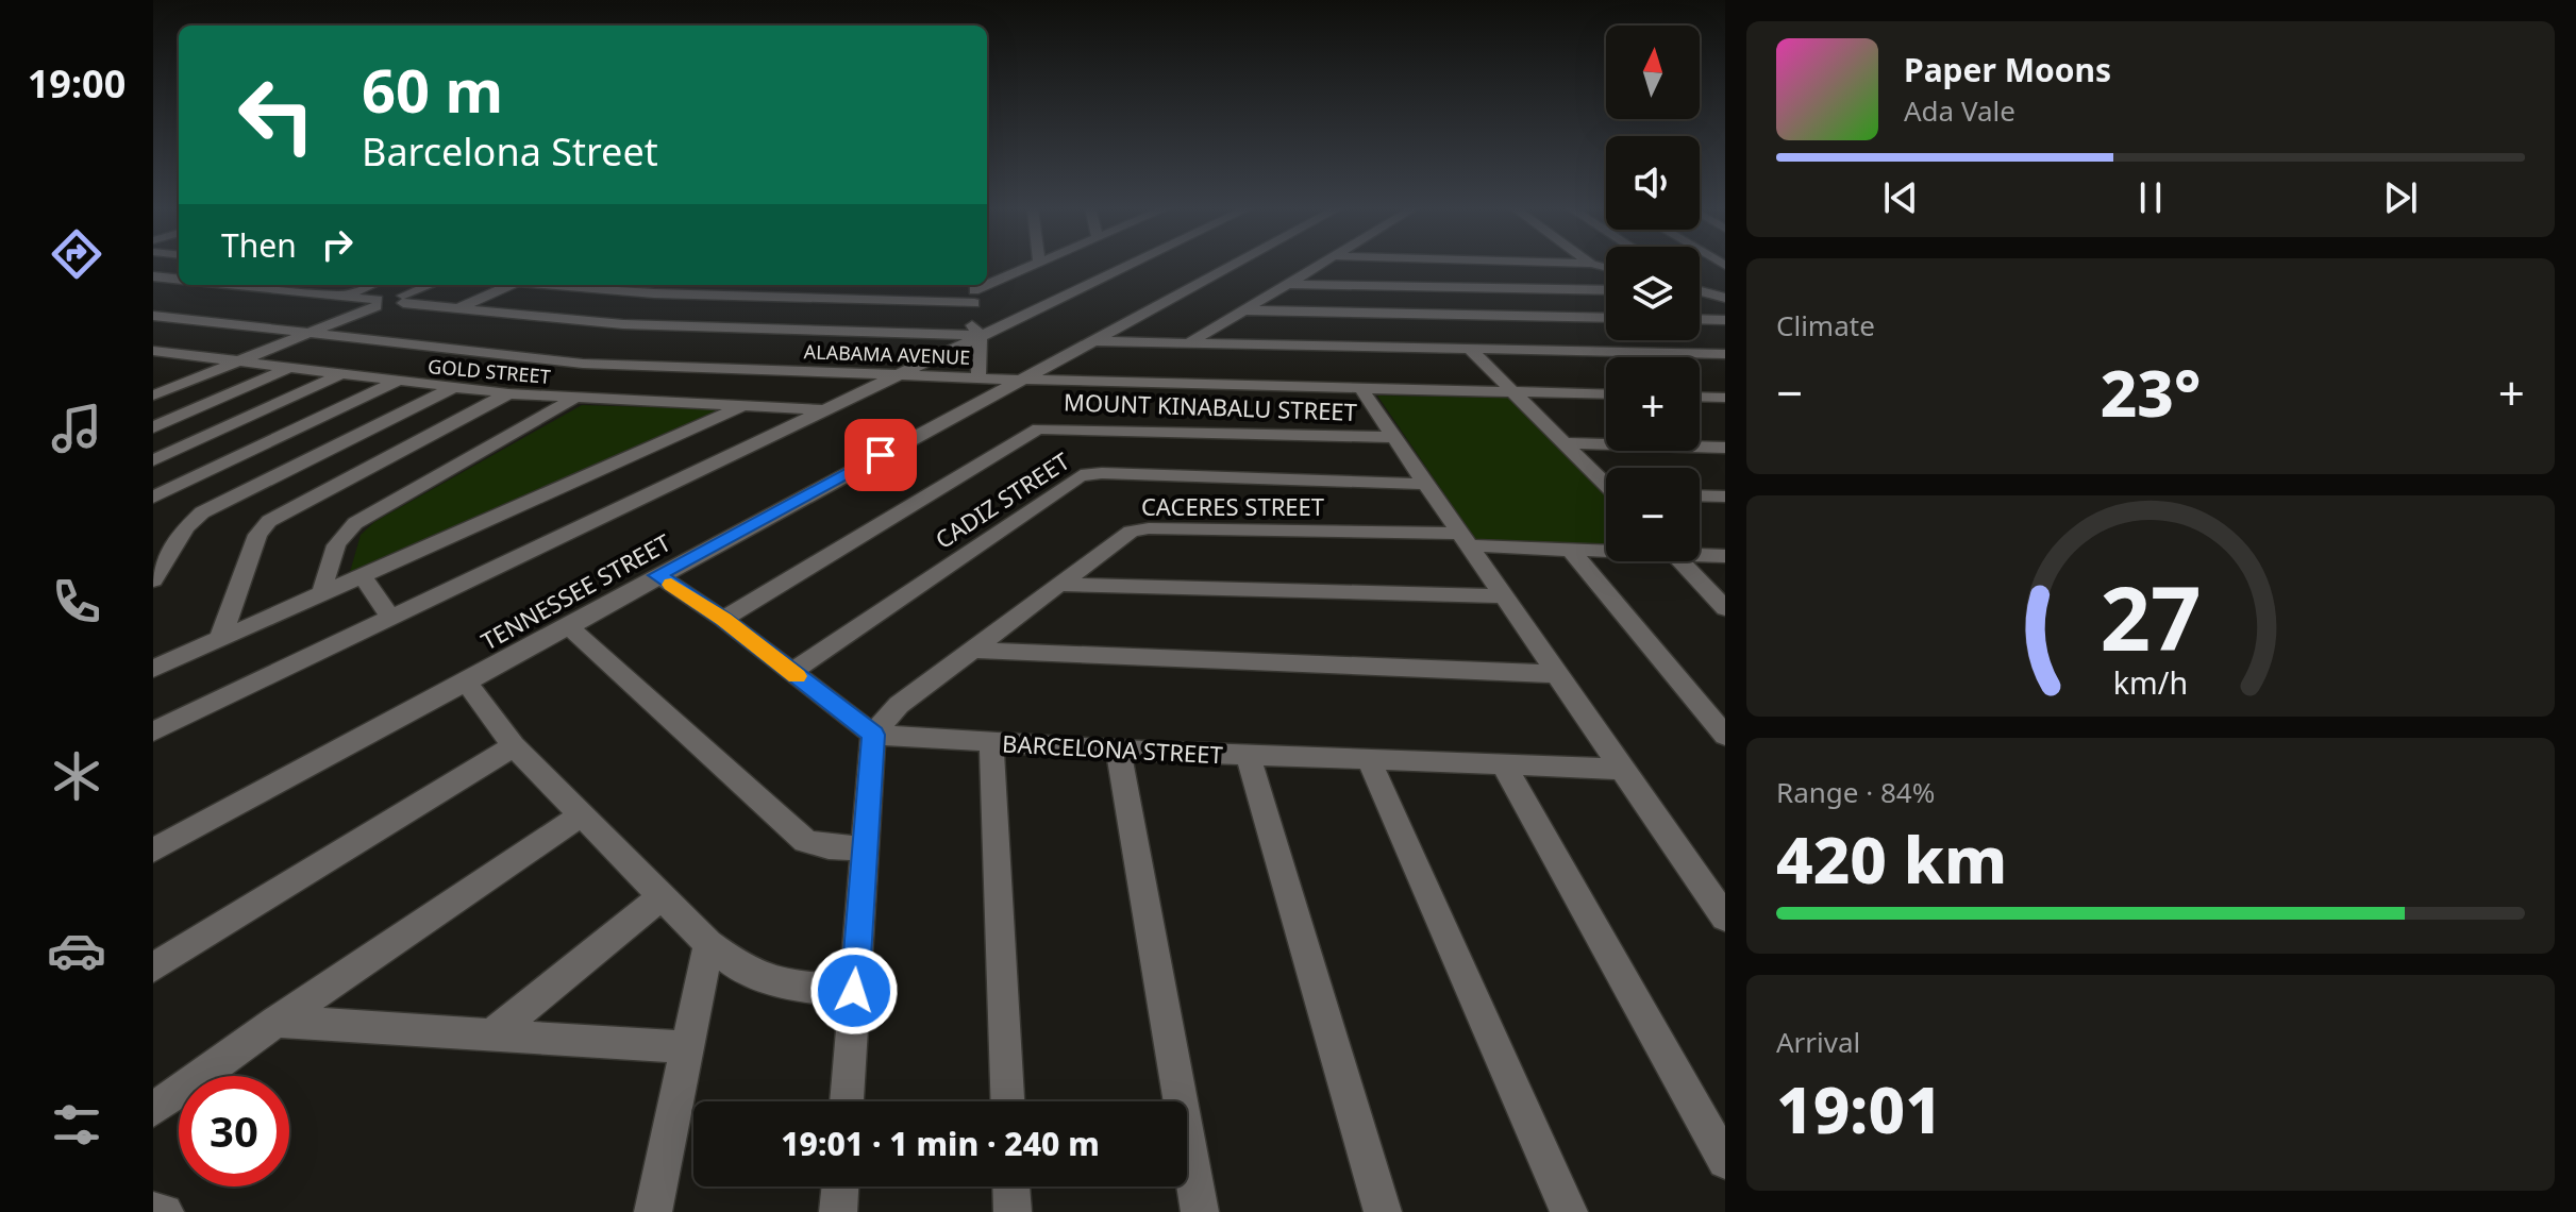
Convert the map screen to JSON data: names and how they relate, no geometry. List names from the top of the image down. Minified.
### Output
{"streets":{"street":["ALABAMA AVENUE","GOLD STREET","MOUNT KINABALU STREET","CADIZ STREET","CACERES STREET","TENNESSEE STREET","BARCELONA STREET"]},"crossings":[["ALABAMA AVENUE","TENNESSEE STREET"],["CACERES STREET","BARCELONA STREET"]],"north":"top","page":{"tabs":"19:00","map_buttons":["+","−"],"turn":["60 m","Barcelona Street"],"song":["Paper Moons","Ada Vale"],"then":"Then","tile":["Climate",["Range · 84%","420 km"],["Arrival","19:01"]],"heat":["−","23°","+"],"limit":"30","trip":"19:01 · 1 min · 240 m","gauge":["27","km/h"]}}
